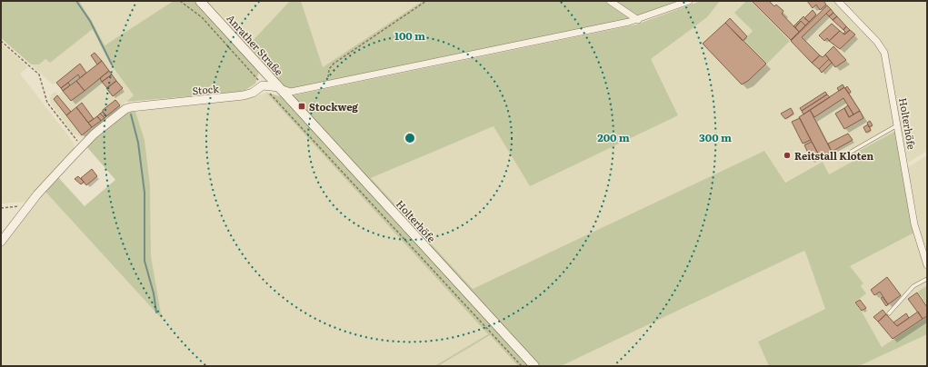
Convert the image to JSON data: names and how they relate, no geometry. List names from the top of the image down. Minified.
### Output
{"streets":{"main road":["Anrather Straße","Holterhöfe"],"street":["Stock"]},"crossings":[["Anrather Straße","Holterhöfe"]],"places":{"transit":["Stockweg"],"other":["Reitstall Kloten"]},"rings":["100 m","200 m","300 m"]}
